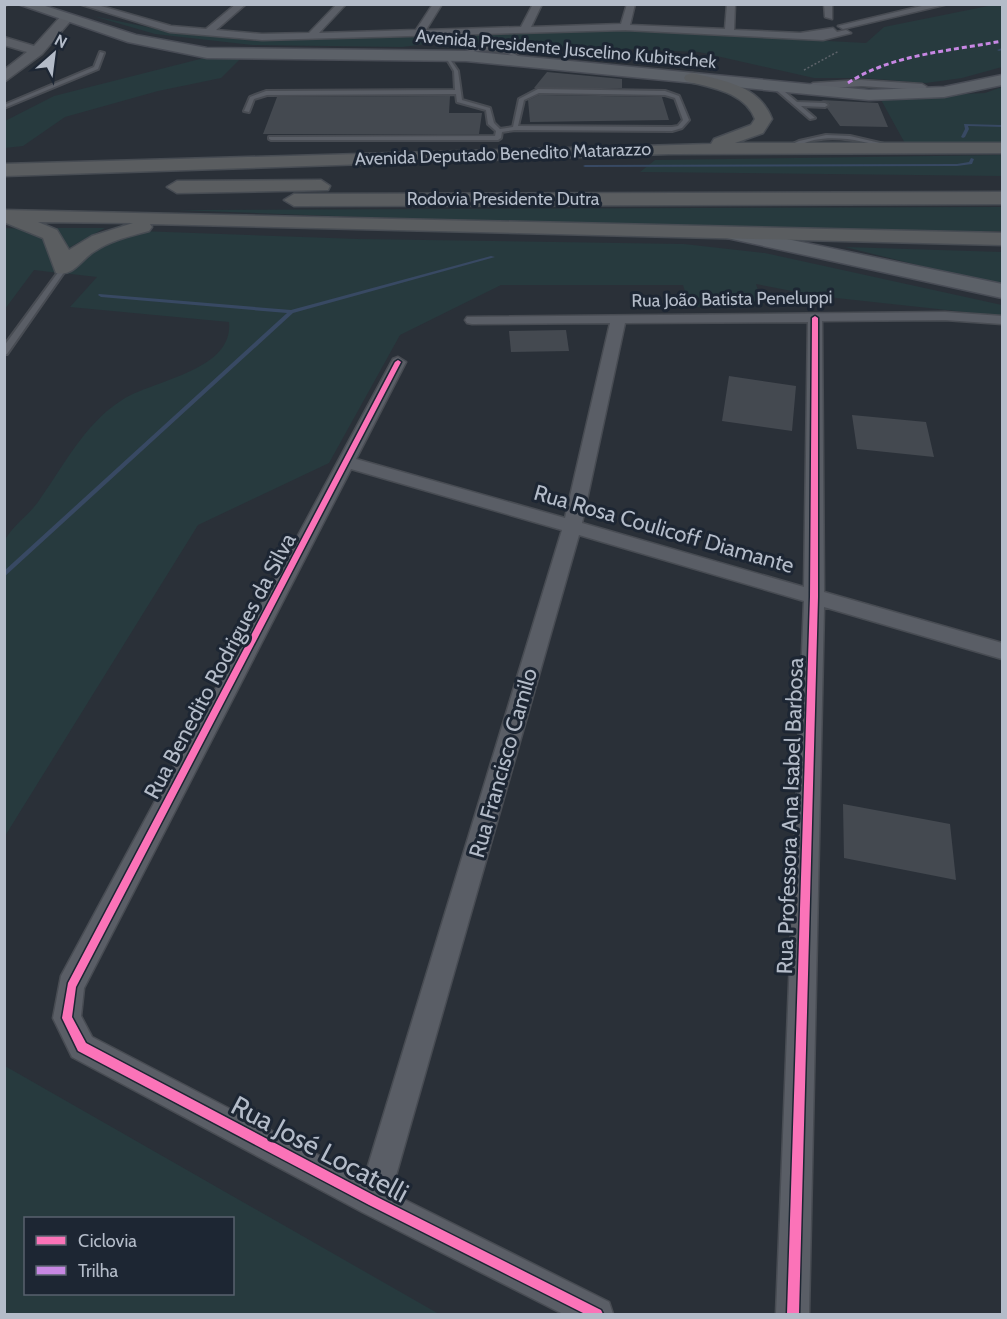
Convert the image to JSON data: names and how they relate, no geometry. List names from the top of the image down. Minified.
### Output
{"streets":{"highway":["Avenida Deputado Benedito Matarazzo","Rodovia Presidente Dutra"],"main road":["Avenida Presidente Juscelino Kubitschek"],"street":["Rua João Batista Peneluppi","Rua Rosa Coulicoff Diamante","Rua Benedito Rodrigues da Silva","Rua Francisco Camilo","Rua Professora Ana Isabel Barbosa","Rua José Locatelli"]},"crossings":[["Rua João Batista Peneluppi","Rua Francisco Camilo"],["Rua João Batista Peneluppi","Rua Professora Ana Isabel Barbosa"],["Rua Rosa Coulicoff Diamante","Rua Benedito Rodrigues da Silva"],["Rua Rosa Coulicoff Diamante","Rua Francisco Camilo"],["Rua Rosa Coulicoff Diamante","Rua Professora Ana Isabel Barbosa"],["Rua Benedito Rodrigues da Silva","Rua José Locatelli"],["Rua Francisco Camilo","Rua José Locatelli"]],"legend":["Ciclovia","Trilha"],"north":"top right"}
